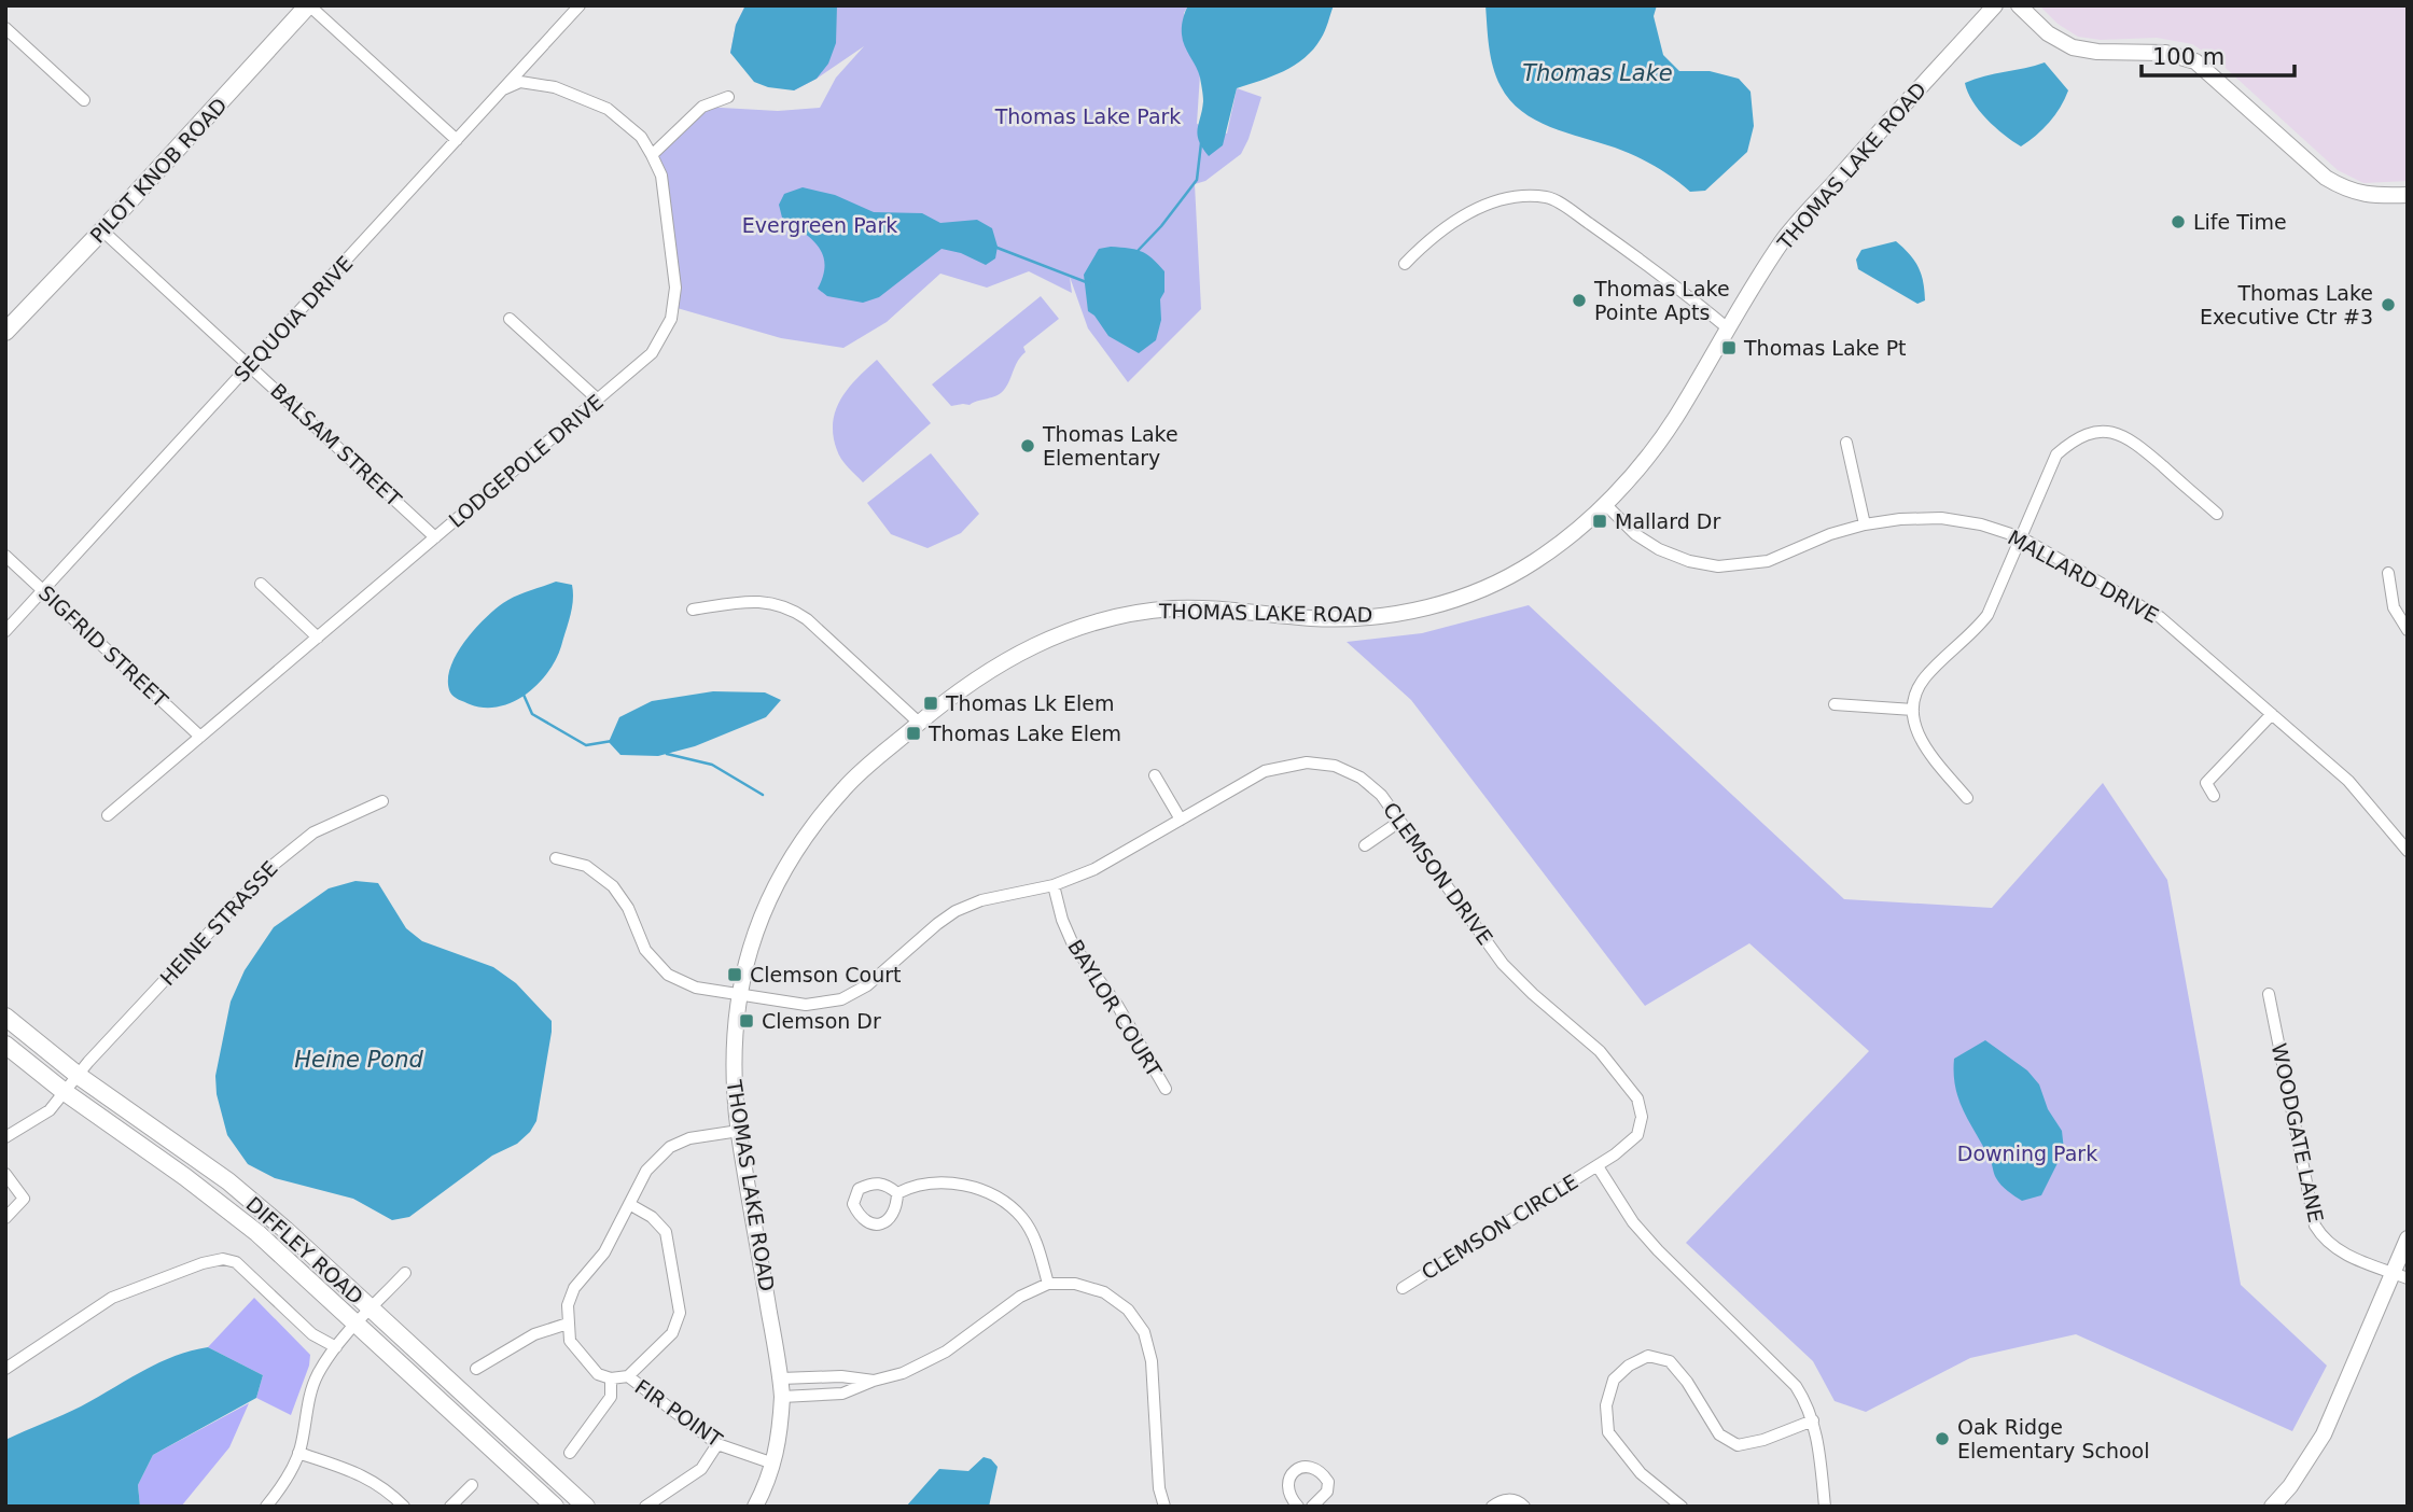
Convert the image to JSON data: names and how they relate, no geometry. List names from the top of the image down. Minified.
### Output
{"streets":{"main road":["PILOT KNOB ROAD","DIFFLEY ROAD"],"street":["THOMAS LAKE ROAD","SEQUOIA DRIVE","BALSAM STREET","LODGEPOLE DRIVE","MALLARD DRIVE","SIGFRID STREET","CLEMSON DRIVE","HEINE STRASSE","BAYLOR COURT","WOODGATE LANE","CLEMSON CIRCLE","FIR POINT"]},"crossings":[["THOMAS LAKE ROAD","MALLARD DRIVE"],["THOMAS LAKE ROAD","CLEMSON DRIVE"],["THOMAS LAKE ROAD","FIR POINT"],["PILOT KNOB ROAD","BALSAM STREET"],["SEQUOIA DRIVE","BALSAM STREET"],["SEQUOIA DRIVE","LODGEPOLE DRIVE"],["SEQUOIA DRIVE","SIGFRID STREET"],["BALSAM STREET","LODGEPOLE DRIVE"],["LODGEPOLE DRIVE","SIGFRID STREET"],["CLEMSON DRIVE","BAYLOR COURT"],["CLEMSON DRIVE","CLEMSON CIRCLE"],["HEINE STRASSE","DIFFLEY ROAD"]],"water":["Thomas Lake","Heine Pond"],"parks":["Thomas Lake Park","Evergreen Park","Downing Park"],"places":{"other":["Life Time","Thomas Lake Pointe Apts","Thomas Lake Executive Ctr #3","Thomas Lake Elementary","Oak Ridge Elementary School"],"transit":["Thomas Lake Pt","Mallard Dr","Thomas Lk Elem","Thomas Lake Elem","Clemson Court","Clemson Dr"]},"scale_bar":"100 m"}
